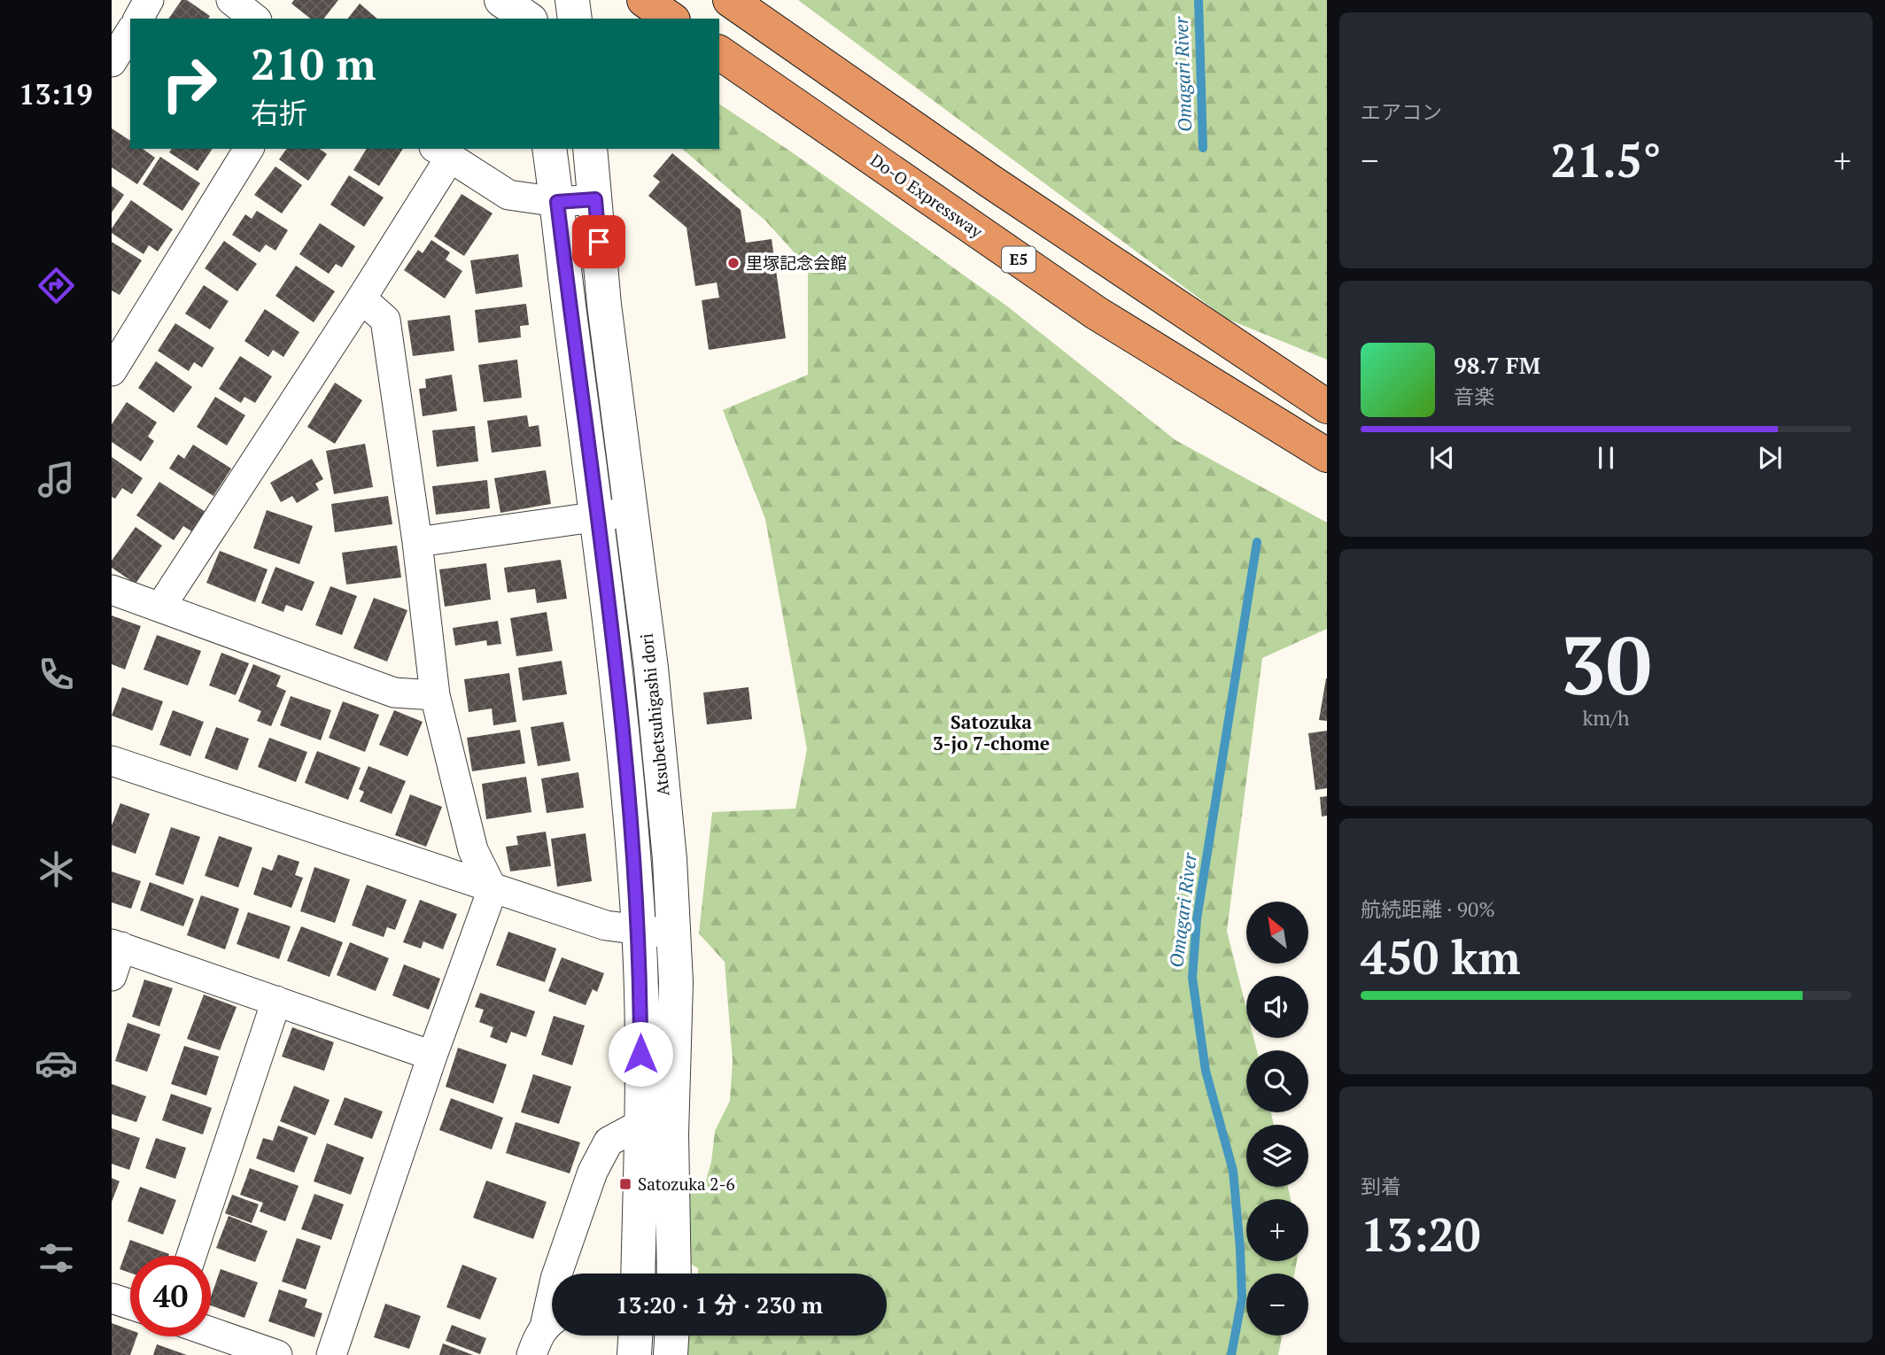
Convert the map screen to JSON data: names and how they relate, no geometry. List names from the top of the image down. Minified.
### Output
{"streets":{"highway":["Do-O Expressway","E5"],"street":["Atsubetsuhigashi dori"]},"districts":["Satozuka 3-jo 7-chome"],"water":["Omagari River"],"places":{"other":["里塚記念会館"],"transit":["Satozuka 2-6"]},"north":"top left","page":{"tabs":"13:19","tile":["エアコン",["30","km/h"],["航続距離 · 90%","450 km"],["到着","13:20"]],"turn":["210 m","右折"],"heat":["−","21.5°","+"],"song":["98.7 FM","音楽"],"map_buttons":["+","−"],"limit":"40","trip":"13:20 · 1 分 · 230 m"}}
